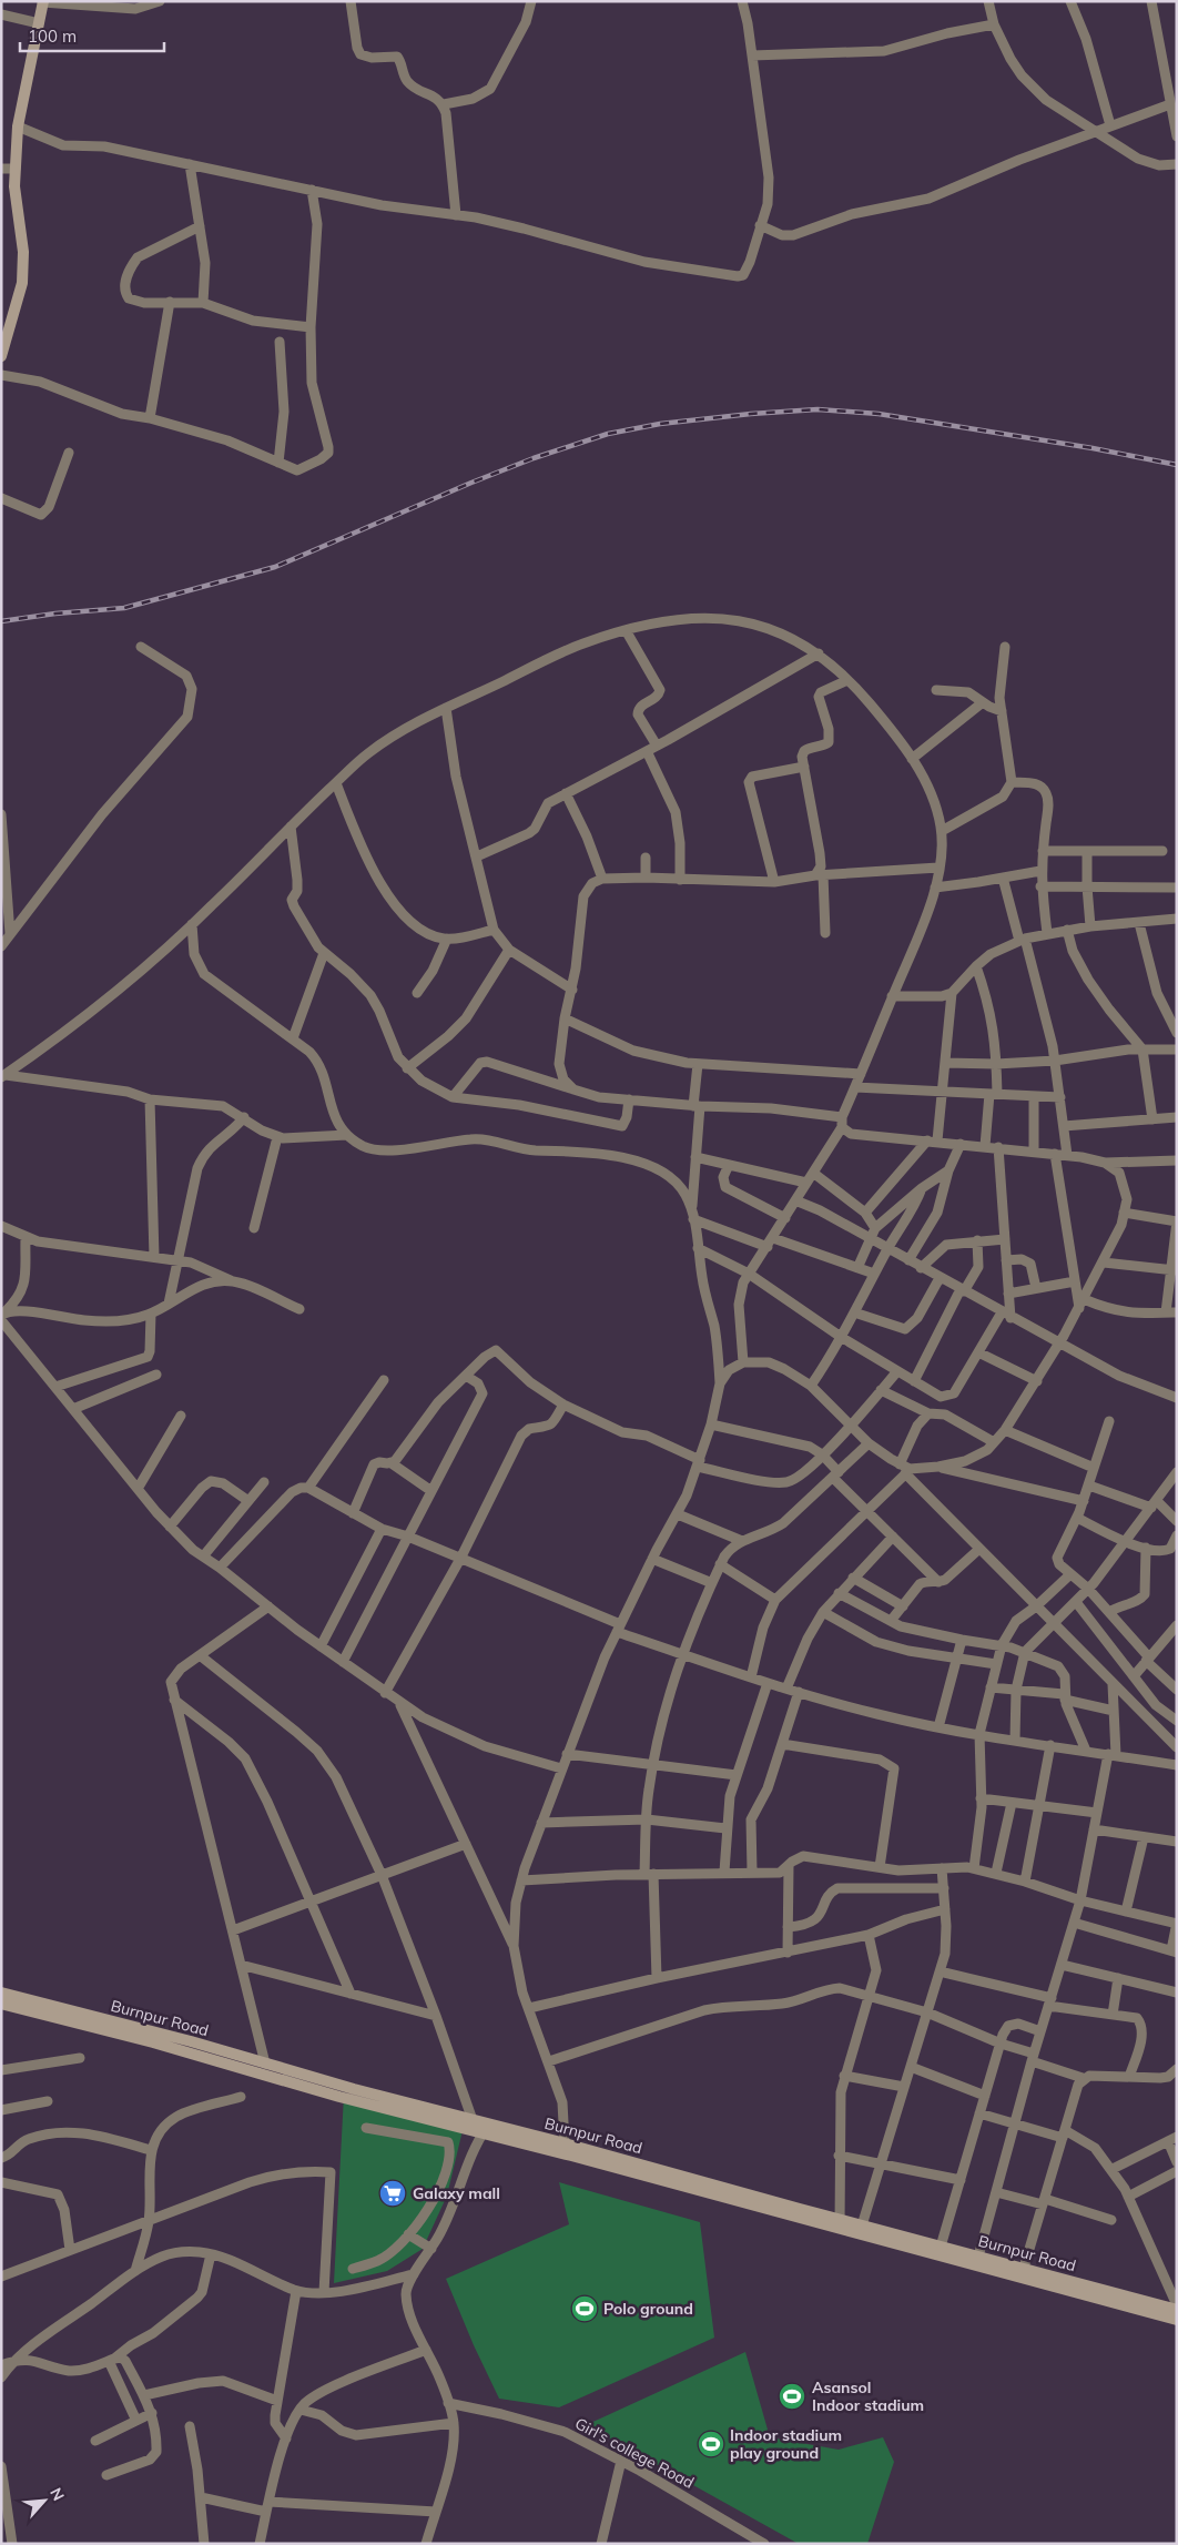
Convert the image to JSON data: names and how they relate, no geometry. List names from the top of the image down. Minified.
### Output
{"streets":{"street":["Burnpur Road","Girl's college Road"]},"places":{"supermarket":["Galaxy mall"],"sports":["Polo ground","Asansol Indoor stadium","Indoor stadium play ground"]},"scale_bar":"100 m","north":"top right"}
